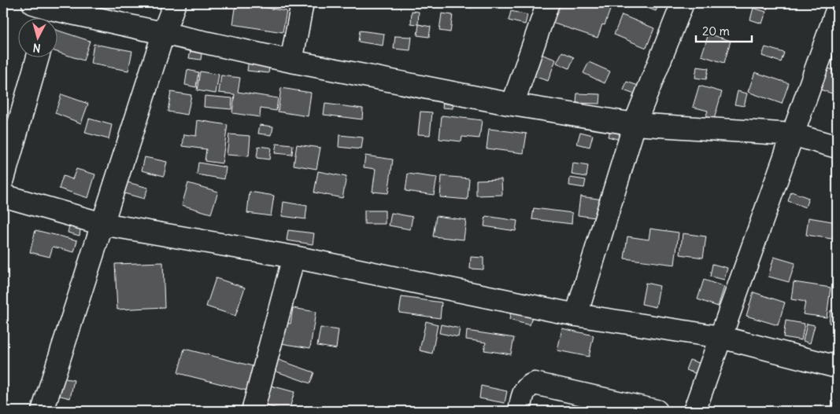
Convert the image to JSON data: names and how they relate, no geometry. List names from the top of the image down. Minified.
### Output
{"scale_bar":"20 m","north":"bottom"}
